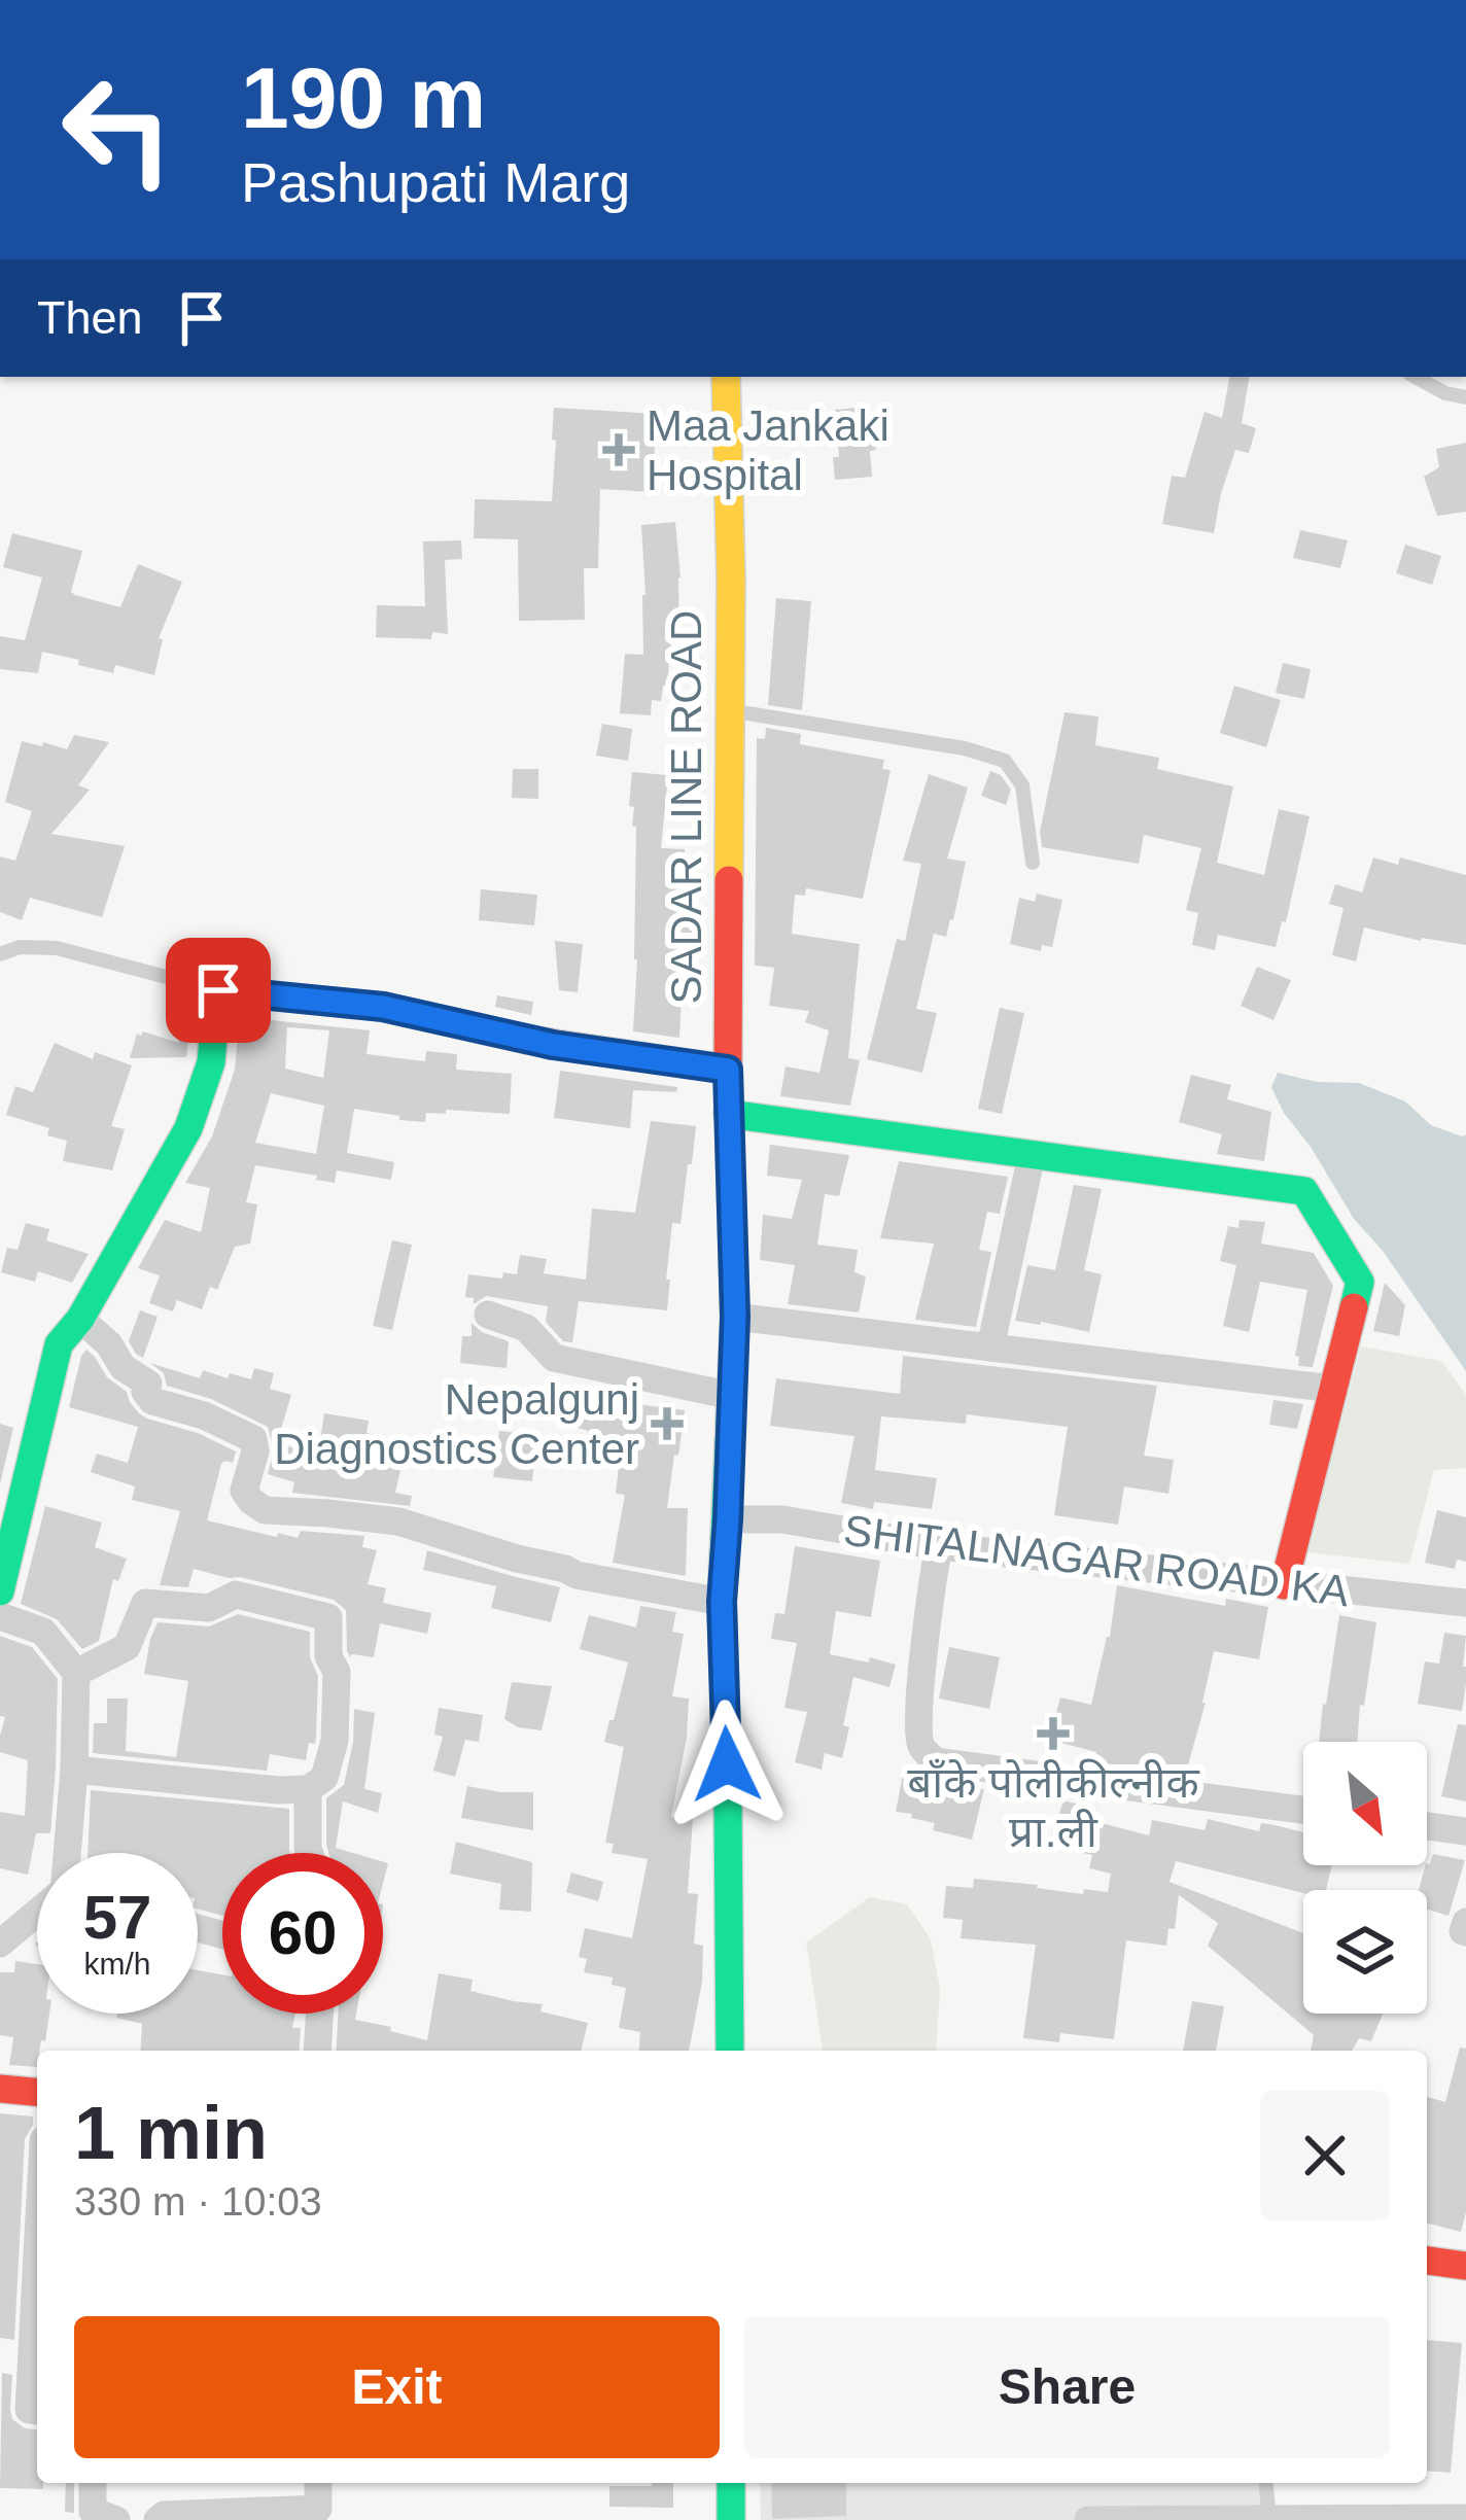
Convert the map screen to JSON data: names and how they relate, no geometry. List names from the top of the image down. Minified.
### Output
{"streets":{"street":["SADAR LINE ROAD","SHITALNAGAR ROAD KA"]},"crossings":[["SADAR LINE ROAD","SHITALNAGAR ROAD KA"]],"places":{"health":["Maa Jankaki Hospital","Nepalgunj Diagnostics Center","बाँके पोलीकील्नीक प्रा.ली"]},"north":"bottom right","page":{"turn":["190 m","Pashupati Marg"],"then":"Then","speed":"57 km/h","limit":"60","heading":["1 min","330 m · 10:03"],"buttons":["Exit","Share"]}}
